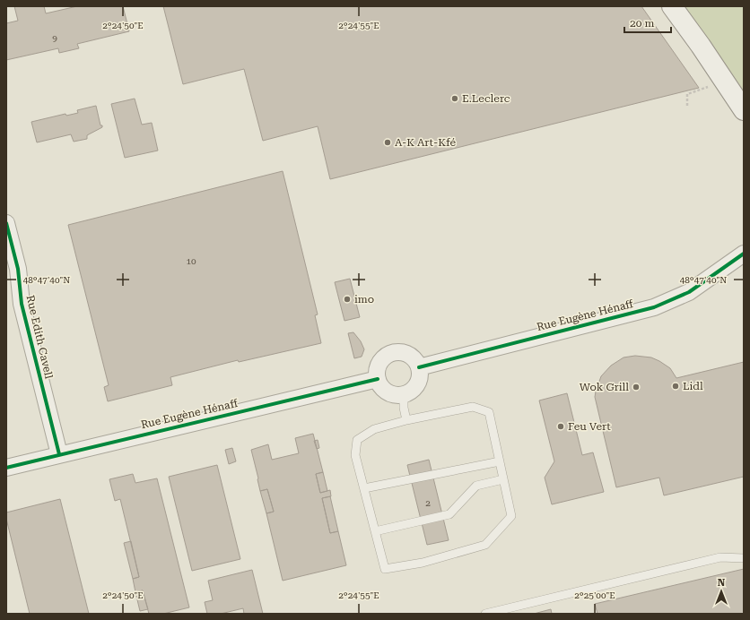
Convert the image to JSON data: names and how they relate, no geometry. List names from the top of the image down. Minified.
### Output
{"streets":{"street":["Rue Eugène Hénaff","Rue Edith Cavell"]},"crossings":[["Rue Eugène Hénaff","Rue Edith Cavell"]],"places":["E.Leclerc","A-K Art-Kfé","imo","Lidl","Wok Grill","Feu Vert"],"house_numbers":["9","10","2"],"scale_bar":"20 m","north":"top","coordinates":["2°24'50\"E","2°24'55\"E","48°47'40\"N","2°25'00\"E"]}
